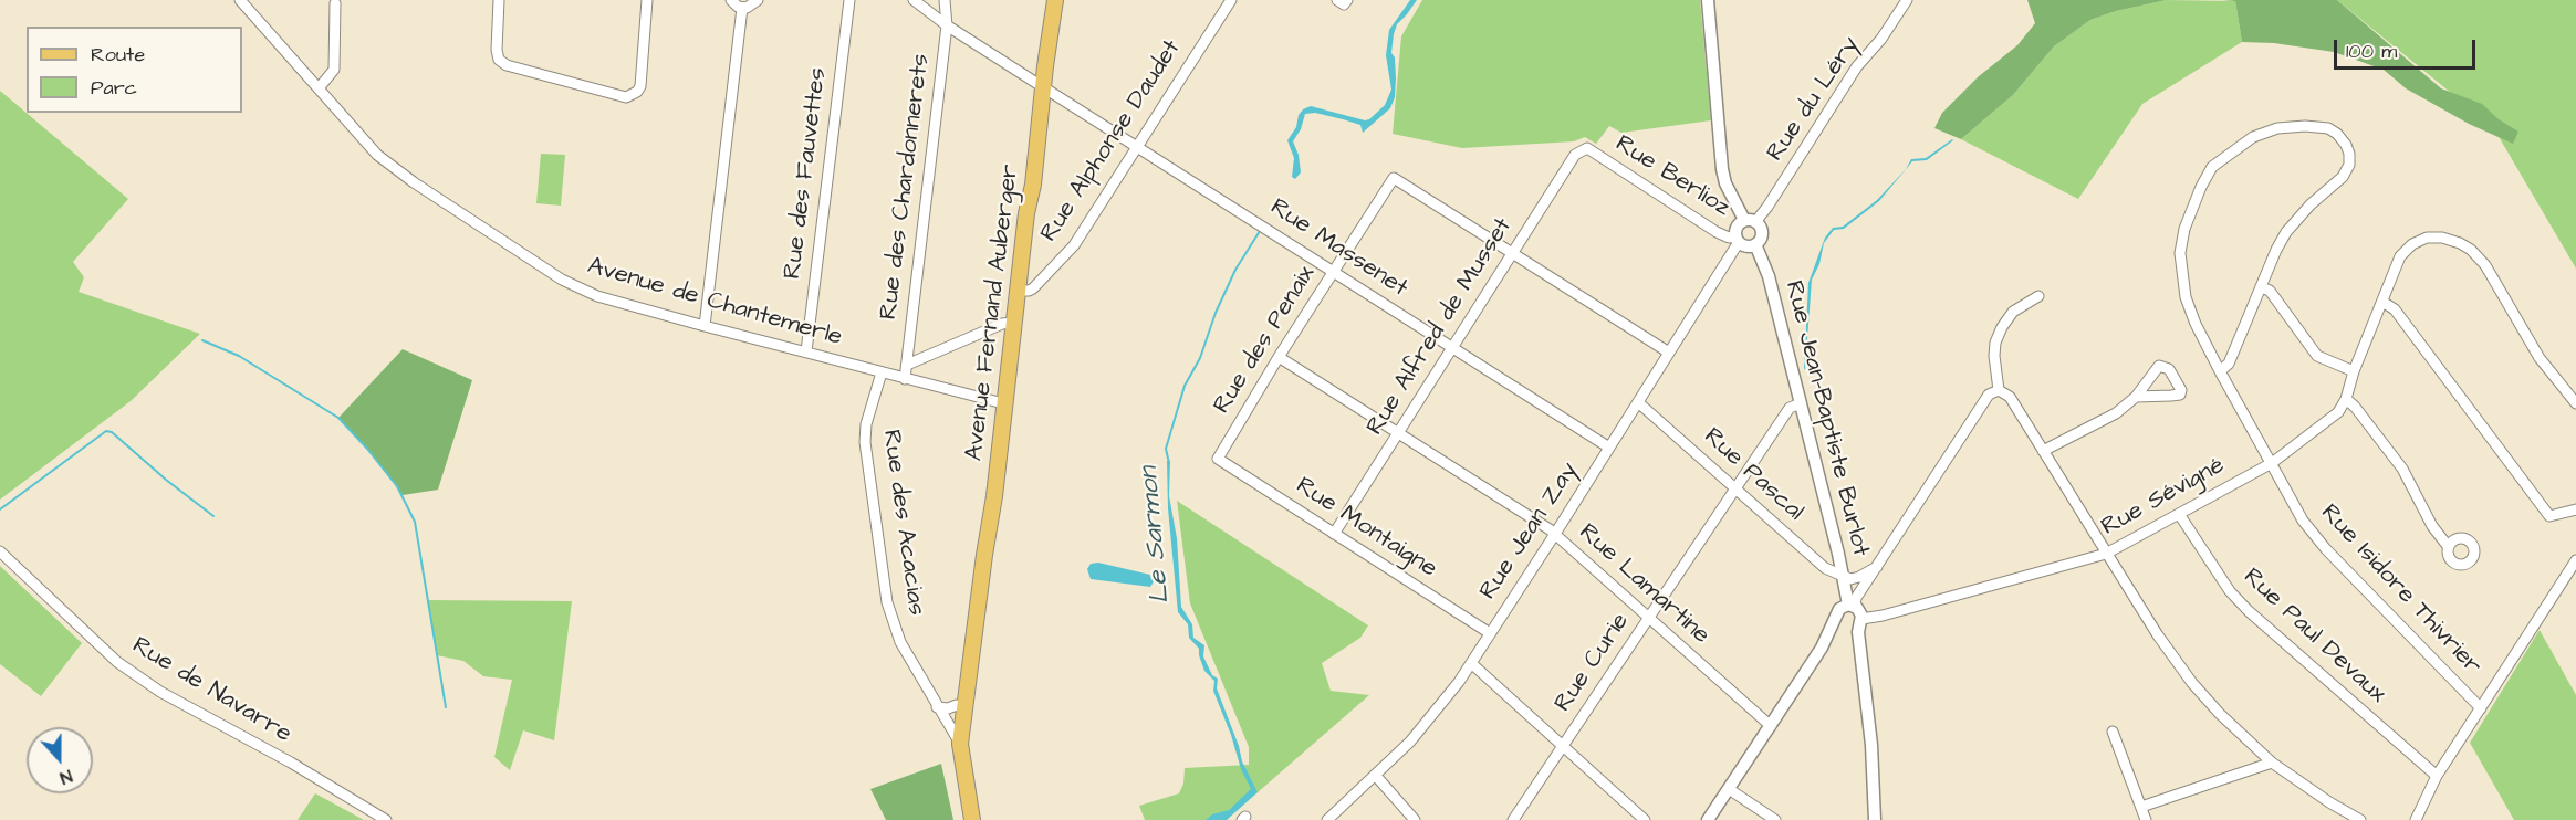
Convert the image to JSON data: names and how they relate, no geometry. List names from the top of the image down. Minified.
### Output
{"streets":{"main road":["Avenue Fernand Auberger"],"street":["Rue du Léry","Rue Alphonse Daudet","Rue des Fauvettes","Rue Berlioz","Rue des Chardonnerets","Rue Massenet","Avenue de Chantemerle","Rue Alfred de Musset","Rue des Penaix","Rue Jean-Baptiste Burlot","Rue Pascal","Rue Sévigné","Rue des Acacias","Rue Montaigne","Rue Jean Zay","Rue Lamartine","Rue Isidore Thivrier","Rue Paul Devaux","Rue Curie","Rue de Navarre"]},"crossings":[["Rue du Léry","Rue Berlioz"],["Rue du Léry","Rue Jean-Baptiste Burlot"],["Rue du Léry","Rue Jean Zay"],["Rue Alphonse Daudet","Rue Massenet"],["Rue Alphonse Daudet","Avenue Fernand Auberger"],["Rue des Fauvettes","Avenue de Chantemerle"],["Rue Berlioz","Rue Alfred de Musset"],["Rue Berlioz","Rue Jean-Baptiste Burlot"],["Rue Berlioz","Rue Jean Zay"],["Rue des Chardonnerets","Rue Massenet"],["Rue des Chardonnerets","Avenue de Chantemerle"],["Rue Massenet","Avenue Fernand Auberger"],["Rue Massenet","Rue Alfred de Musset"],["Rue Massenet","Rue des Penaix"],["Rue Massenet","Rue Jean Zay"],["Avenue de Chantemerle","Avenue Fernand Auberger"],["Avenue de Chantemerle","Rue des Acacias"],["Avenue Fernand Auberger","Rue des Acacias"],["Rue Alfred de Musset","Rue des Penaix"],["Rue Alfred de Musset","Rue Montaigne"],["Rue Alfred de Musset","Rue Lamartine"],["Rue des Penaix","Rue Montaigne"],["Rue des Penaix","Rue Lamartine"],["Rue Jean-Baptiste Burlot","Rue Pascal"],["Rue Jean-Baptiste Burlot","Rue Sévigné"],["Rue Jean-Baptiste Burlot","Rue Jean Zay"],["Rue Jean-Baptiste Burlot","Rue Curie"],["Rue Pascal","Rue Jean Zay"],["Rue Pascal","Rue Curie"],["Rue Sévigné","Rue Isidore Thivrier"],["Rue Sévigné","Rue Paul Devaux"],["Rue Montaigne","Rue Jean Zay"],["Rue Jean Zay","Rue Lamartine"],["Rue Lamartine","Rue Curie"]],"water":["Le Sarmon"],"legend":["Route","Parc"],"scale_bar":"100 m","north":"bottom"}
